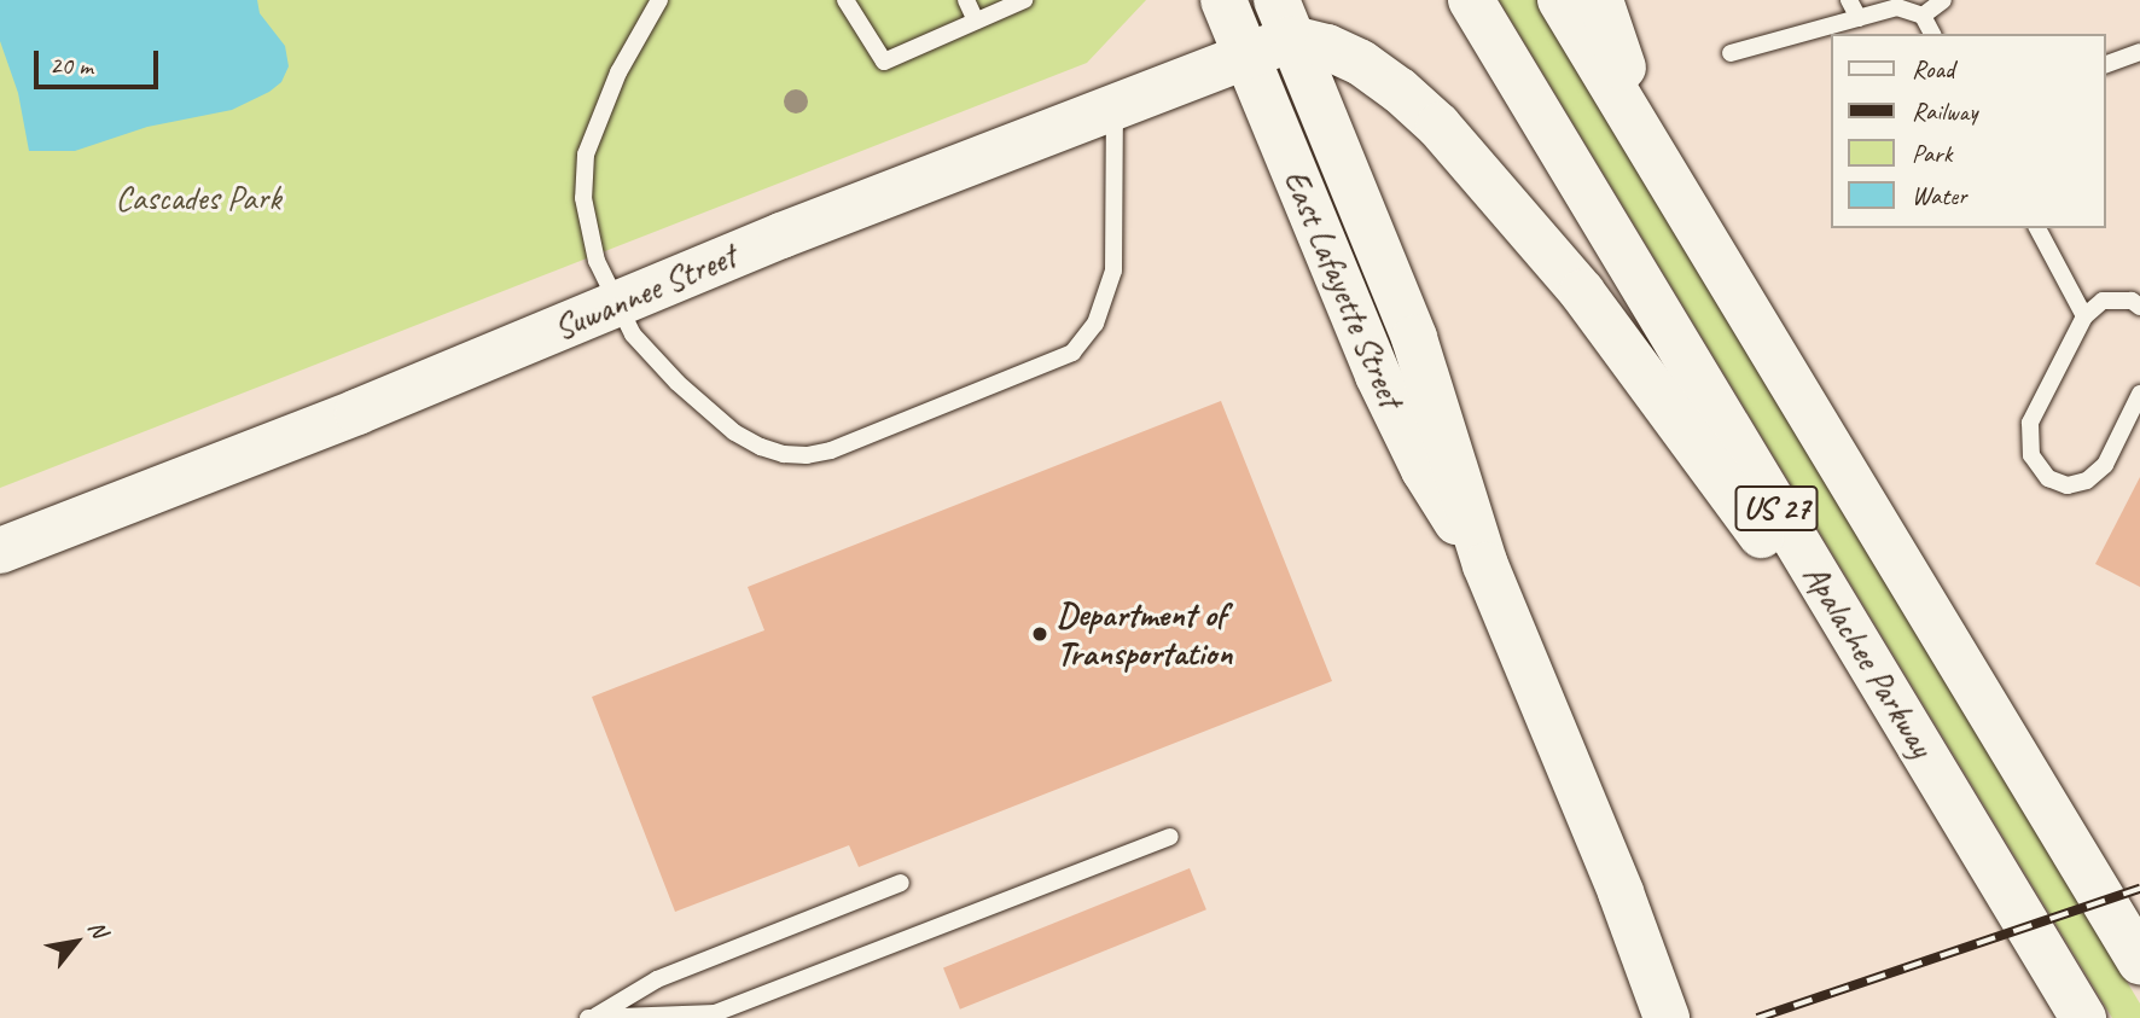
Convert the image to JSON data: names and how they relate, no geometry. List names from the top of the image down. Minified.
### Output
{"streets":{"main road":["East Lafayette Street","Suwannee Street","US 27","Apalachee Parkway"]},"crossings":[["East Lafayette Street","Suwannee Street"]],"parks":["Cascades Park"],"places":["Department of Transportation"],"legend":["Road","Railway","Park","Water"],"scale_bar":"20 m","north":"top right"}
